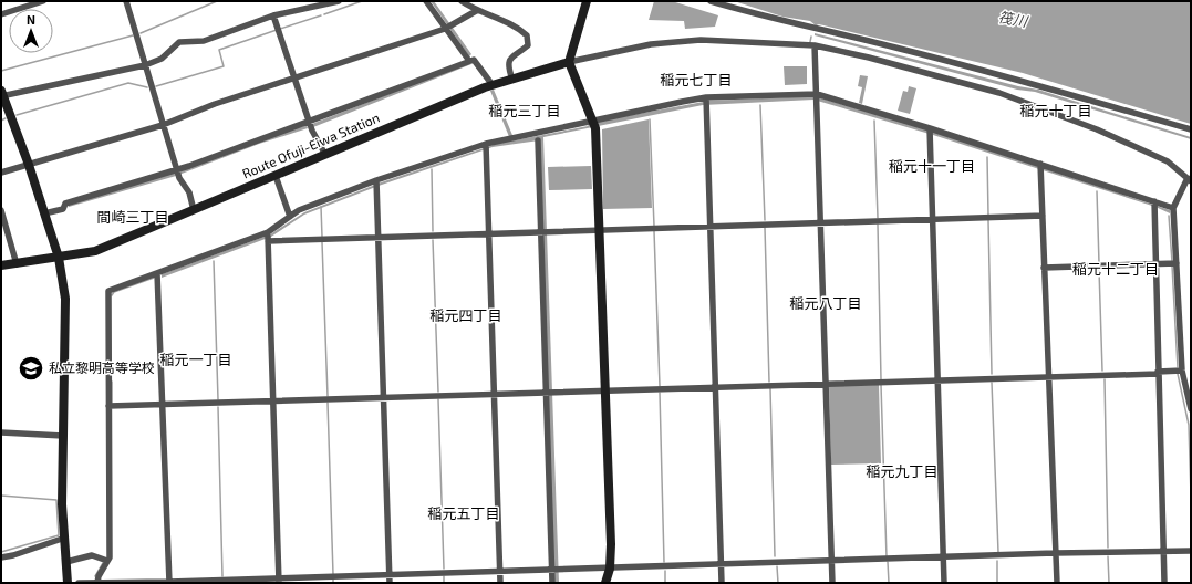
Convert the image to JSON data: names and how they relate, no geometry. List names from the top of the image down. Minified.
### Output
{"streets":{"street":["Route Ofuji-Eiwa Station"]},"districts":["稲元七丁目","稲元三丁目","稲元十丁目","稲元十一丁目","間崎三丁目","稲元十二丁目","稲元八丁目","稲元四丁目","稲元一丁目","稲元九丁目","稲元五丁目"],"water":["筏川"],"places":{"school or university":["私立黎明高等学校"]},"north":"top"}
